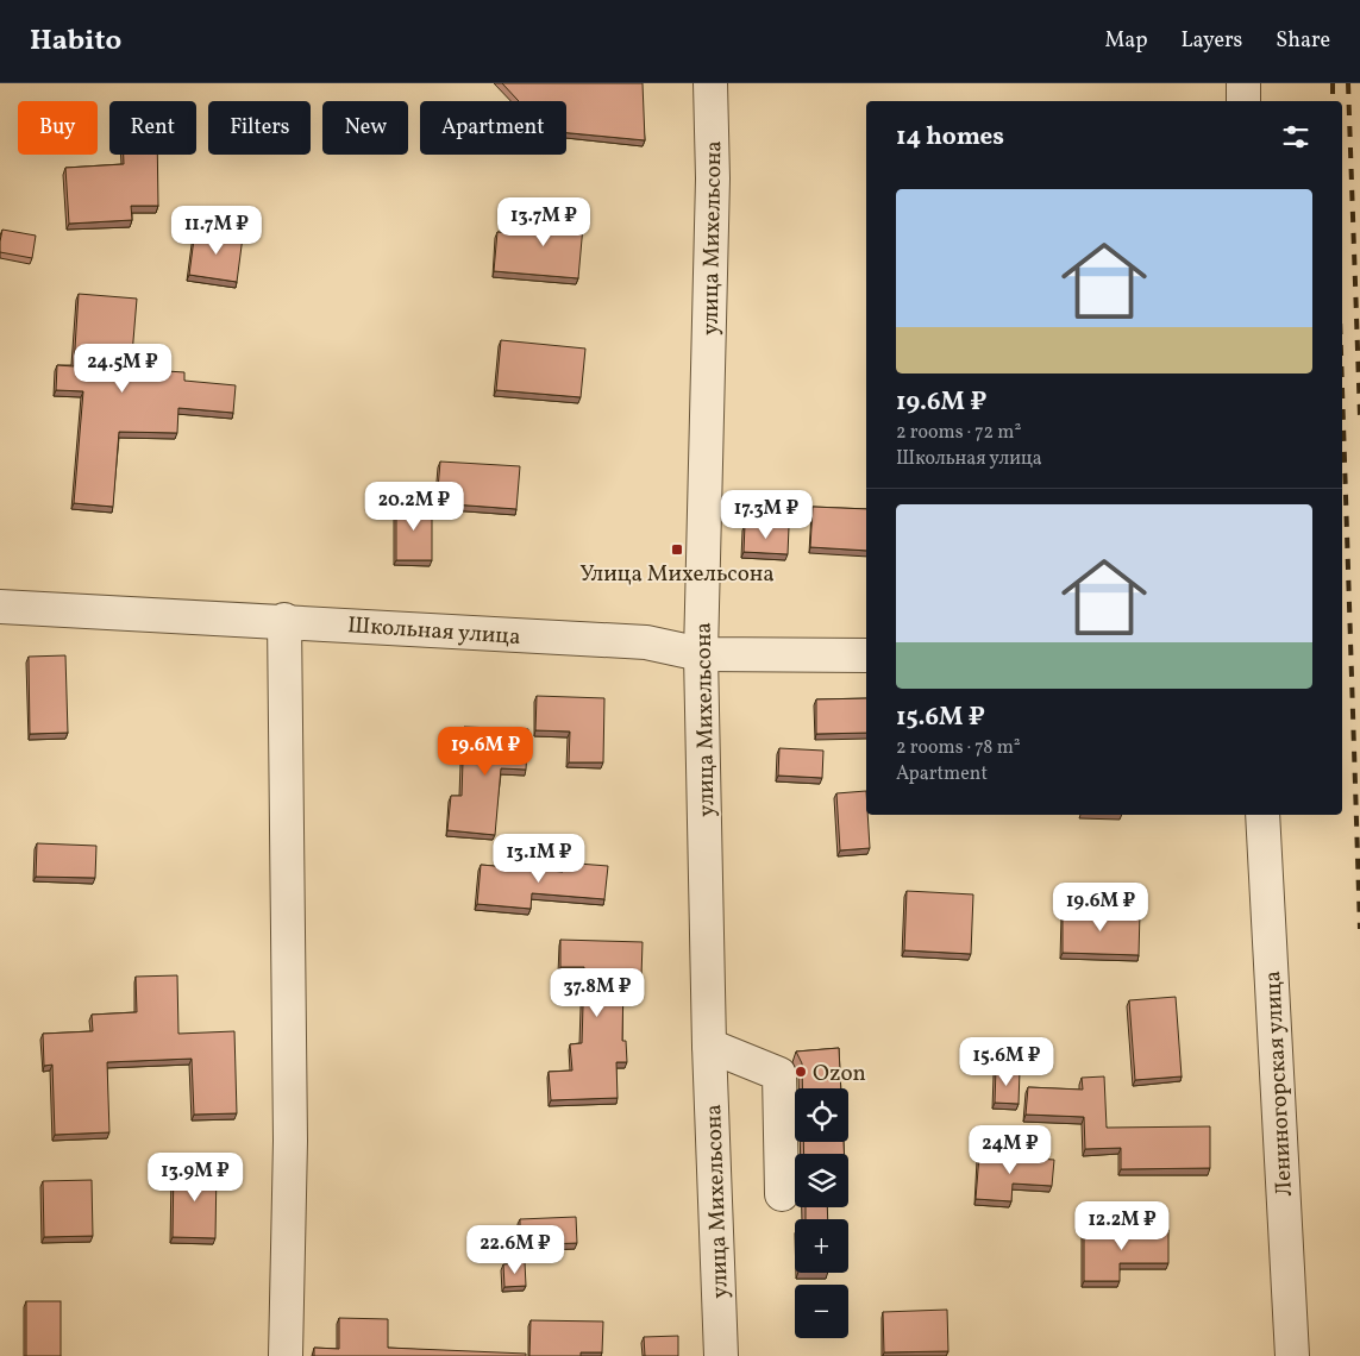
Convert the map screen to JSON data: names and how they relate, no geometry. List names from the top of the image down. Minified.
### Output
{"streets":{"street":["улица Михельсона","Школьная улица","Лениногорская улица"]},"crossings":[["улица Михельсона","Школьная улица"]],"places":{"transit":["Улица Михельсона"],"other":["Ozon"]},"page":{"header":"Habito","nav":["Map","Layers","Share"],"chip":["Buy","Rent","Filters","New","Apartment"],"heading":"14 homes","list":[{"name":"19.6M ₽","note":"2 rooms · 72 m² · Школьная улица"},{"name":"15.6M ₽","note":"2 rooms · 78 m² · Apartment"}],"price":["13.7M ₽","11.7M ₽","24.5M ₽","20.2M ₽","17.3M ₽","19.6M ₽","13.1M ₽","19.6M ₽","37.8M ₽","15.6M ₽","24M ₽","13.9M ₽","12.2M ₽","22.6M ₽"],"map_buttons":["+","−"]}}
